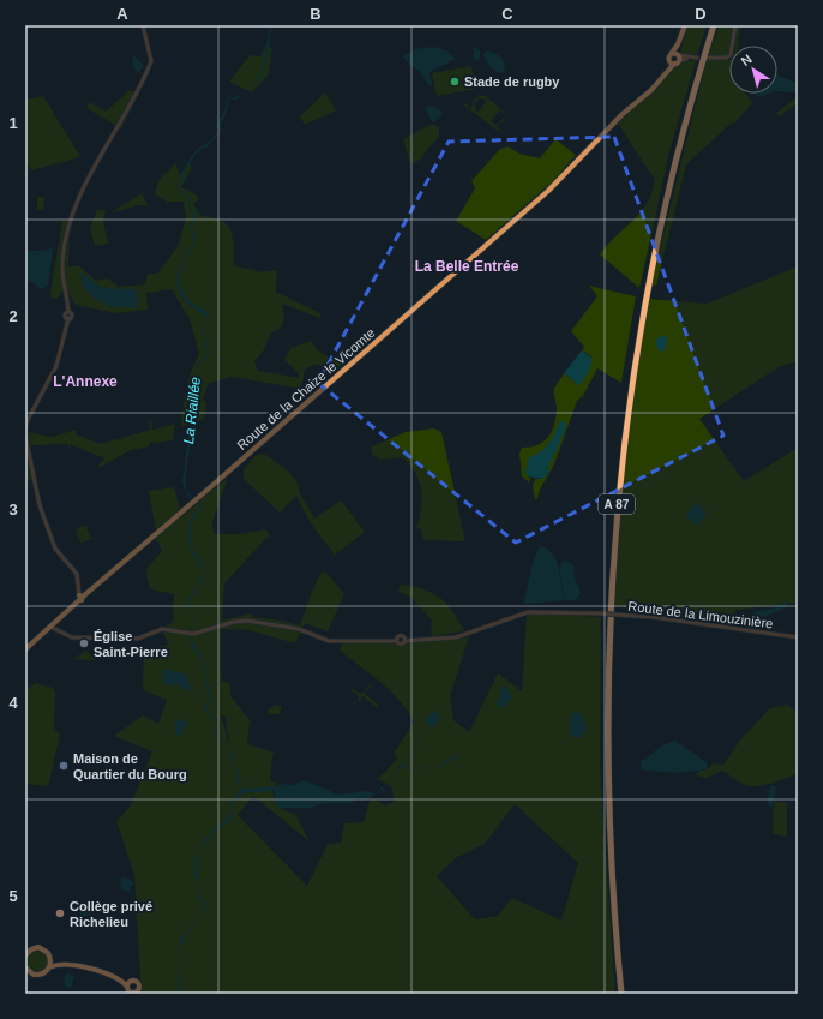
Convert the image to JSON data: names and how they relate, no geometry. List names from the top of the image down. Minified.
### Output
{"streets":{"highway":["A 87"],"main road":["Route de la Chaize le Vicomte"],"street":["Route de la Limouzinière"]},"crossings":[["Route de la Chaize le Vicomte","Route de la Limouzinière"]],"districts":["La Belle Entrée","L'Annexe"],"water":["La Riaillée"],"places":["Stade de rugby","Église Saint-Pierre","Maison de Quartier du Bourg","Collège privé Richelieu"],"north":"top left","grid":{"columns":["A","B","C","D"],"rows":["1","2","3","4","5"]}}
